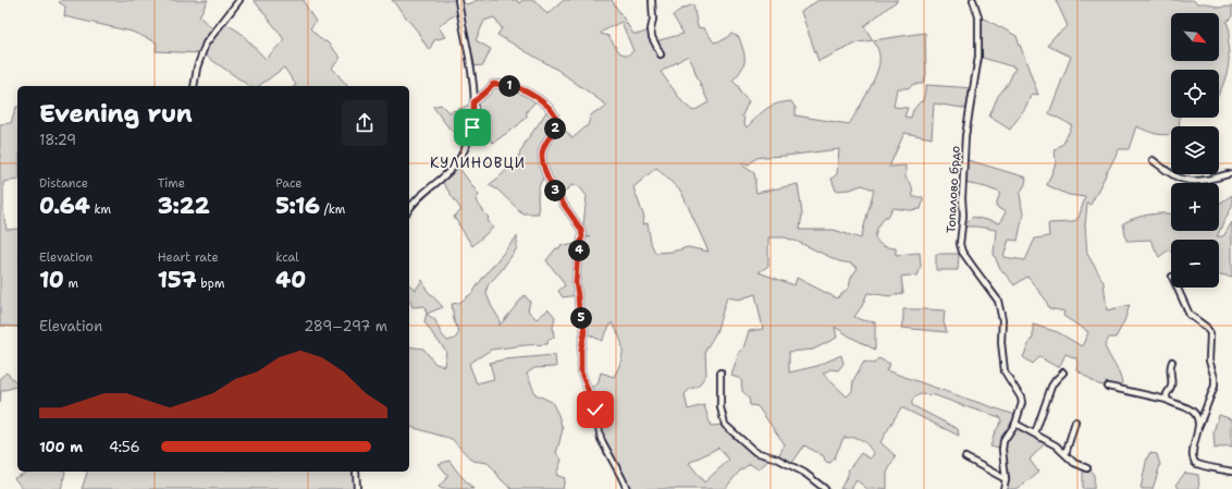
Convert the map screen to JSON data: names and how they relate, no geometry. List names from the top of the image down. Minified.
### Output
{"streets":{"street":["Топалово брдо"]},"districts":["КУЛИНОВЦИ"],"north":"bottom right","page":{"map_buttons":["+","−"],"pins":["1","2","3","4","5"],"heading":["Evening run","18:29"],"stats":[["Distance","0.64 km"],["Time","3:22"],["Pace","5:16 /km"],["Elevation","10 m"],["Heart rate","157 bpm"],["kcal","40"]],"chart":["Elevation","289–297 m"],"list":[{"name":"100 m","note":"4:56"}]}}
